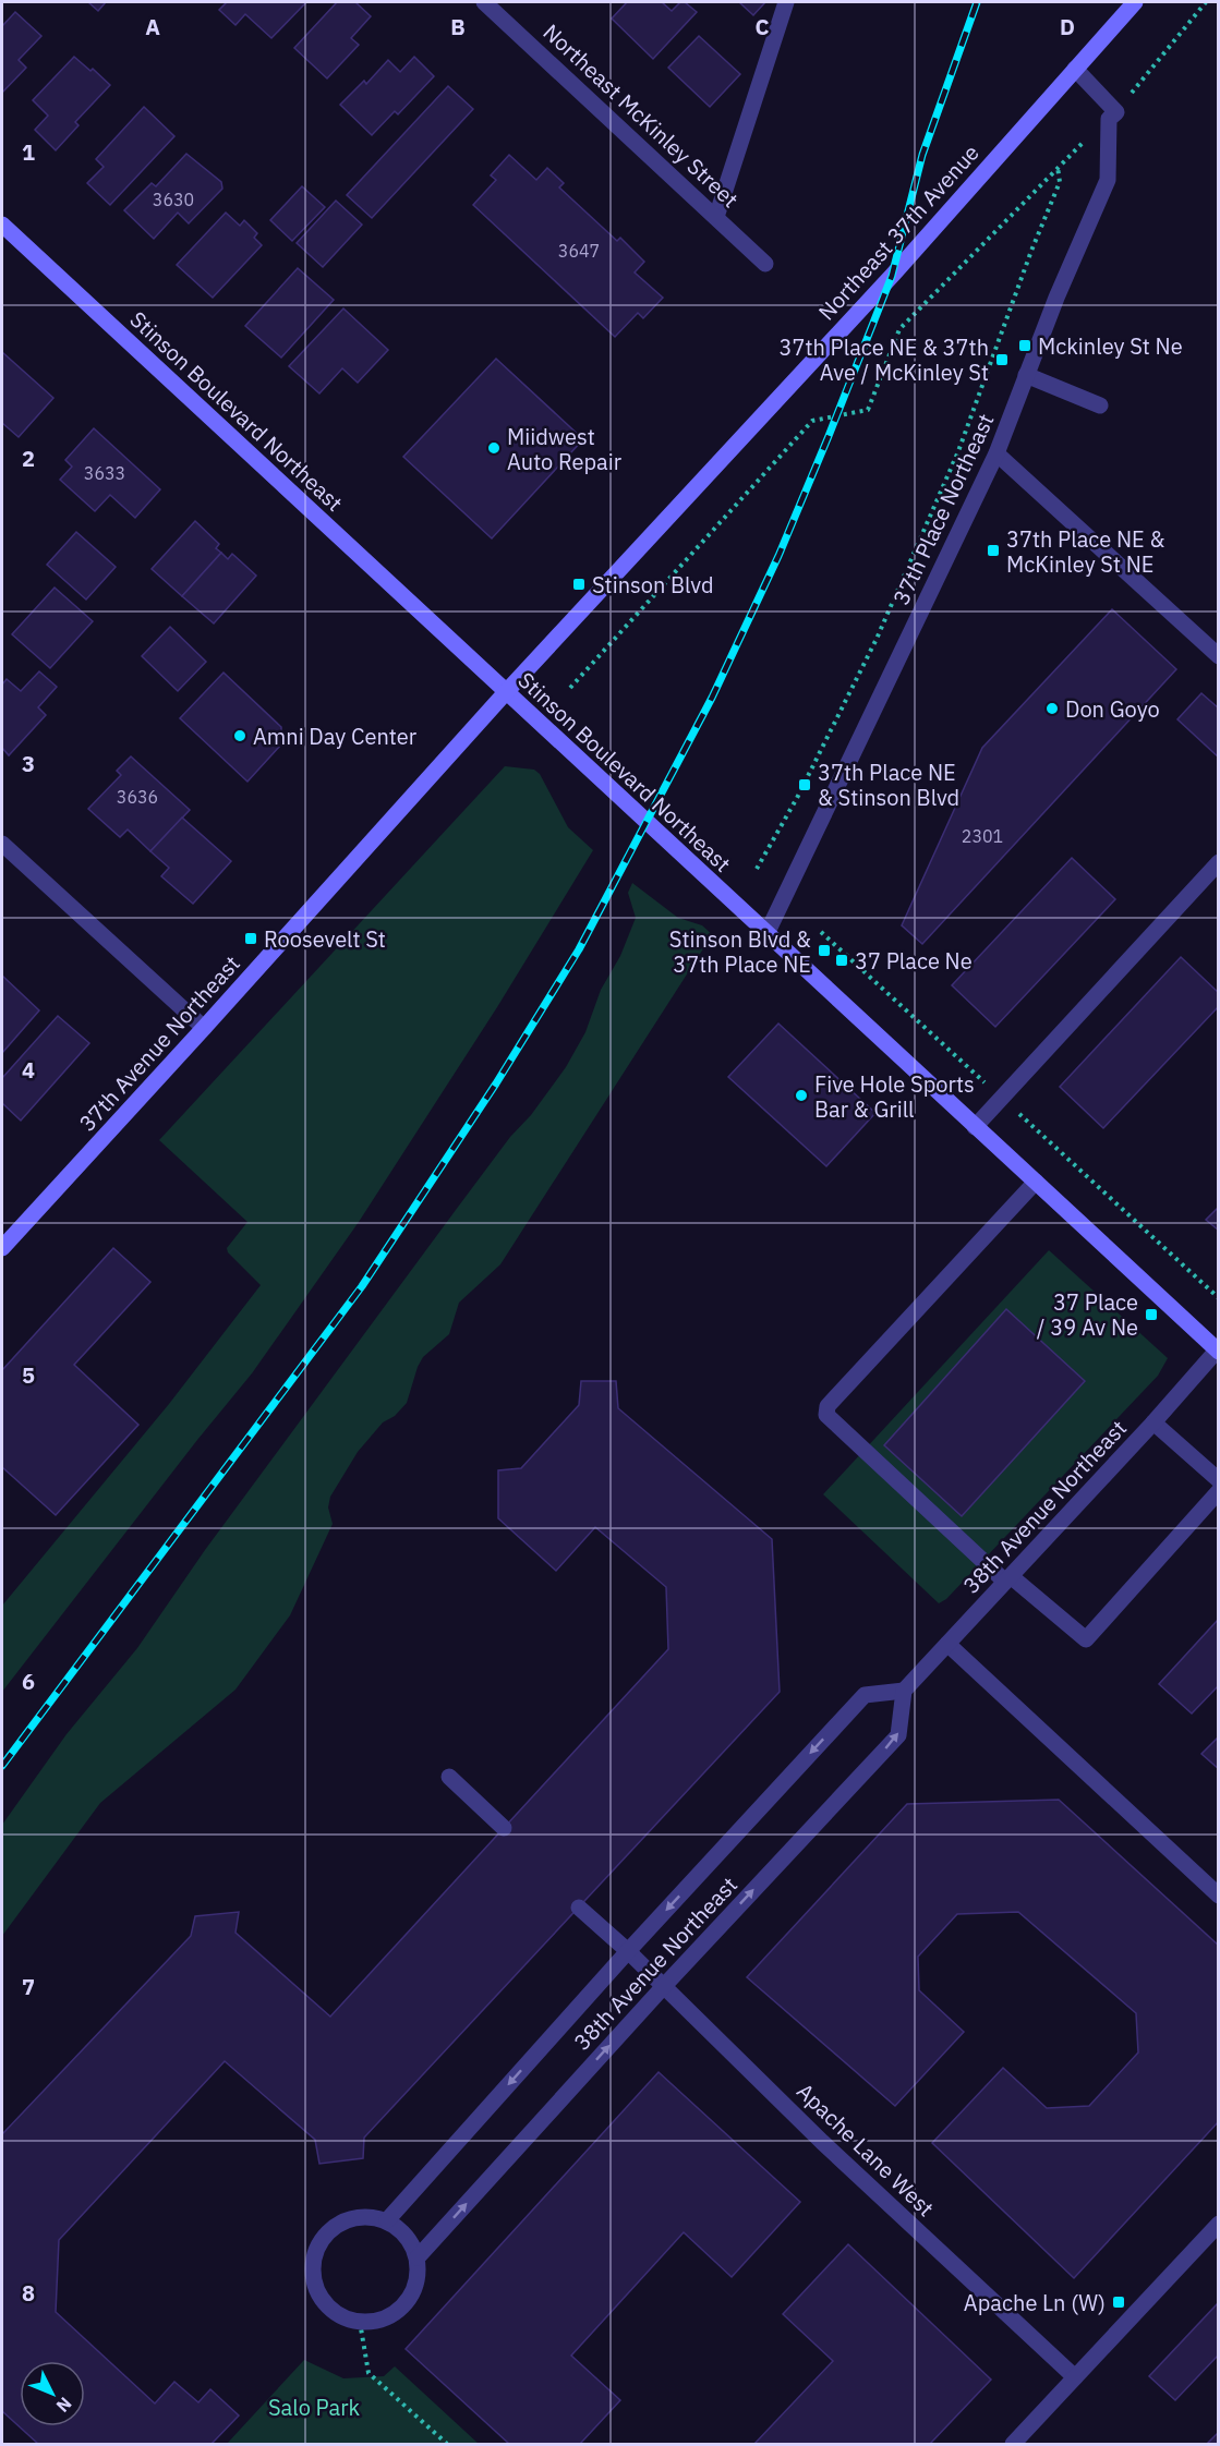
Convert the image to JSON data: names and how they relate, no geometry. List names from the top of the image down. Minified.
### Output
{"streets":{"street":["Northeast McKinley Street","Northeast 37th Avenue","Stinson Boulevard Northeast","37th Place Northeast","37th Avenue Northeast","38th Avenue Northeast","Apache Lane West"]},"crossings":[["Northeast 37th Avenue","Stinson Boulevard Northeast"],["Northeast 37th Avenue","37th Place Northeast"],["Northeast 37th Avenue","37th Avenue Northeast"],["Stinson Boulevard Northeast","37th Place Northeast"],["Stinson Boulevard Northeast","37th Avenue Northeast"],["Stinson Boulevard Northeast","38th Avenue Northeast"],["38th Avenue Northeast","Apache Lane West"]],"parks":["Salo Park"],"places":{"transit":["Mckinley St Ne","37th Place NE & 37th Ave / McKinley St","37th Place NE & McKinley St NE","Stinson Blvd","37th Place NE & Stinson Blvd","Roosevelt St","Stinson Blvd & 37th Place NE","37 Place Ne","37 Place / 39 Av Ne","Apache Ln (W)"],"other":["Miidwest Auto Repair","Don Goyo","Amni Day Center","Five Hole Sports Bar & Grill"]},"house_numbers":["3630","3647","3633","3636","2301"],"north":"bottom right","grid":{"columns":["A","B","C","D"],"rows":["1","2","3","4","5","6","7","8"]}}
